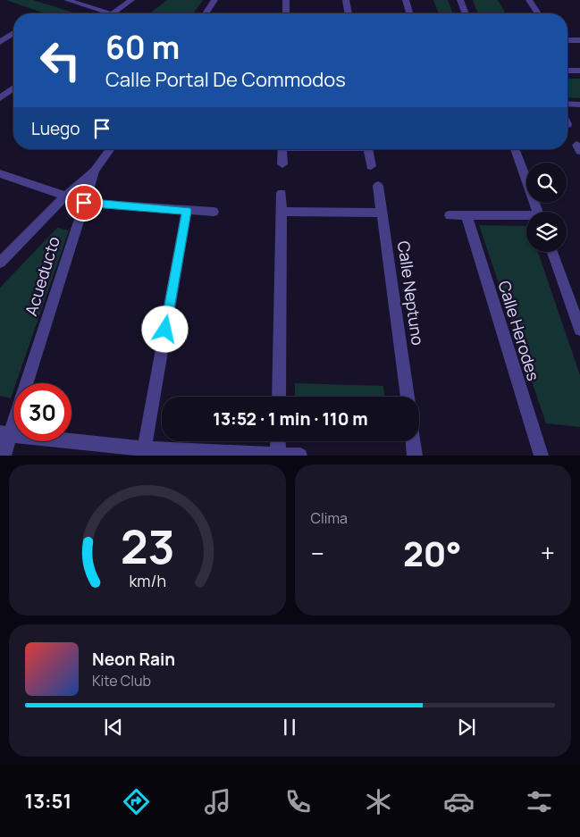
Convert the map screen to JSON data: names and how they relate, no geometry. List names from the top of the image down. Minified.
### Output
{"streets":{"street":["Acueducto","Calle Neptuno","Calle Herodes"]},"page":{"turn":["60 m","Calle Portal De Commodos"],"then":"Luego","limit":"30","trip":"13:52 · 1 min · 110 m","tile":"Clima","heat":["−","20°","+"],"song":["Neon Rain","Kite Club"],"tabs":"13:51","gauge":["23","km/h"]}}
